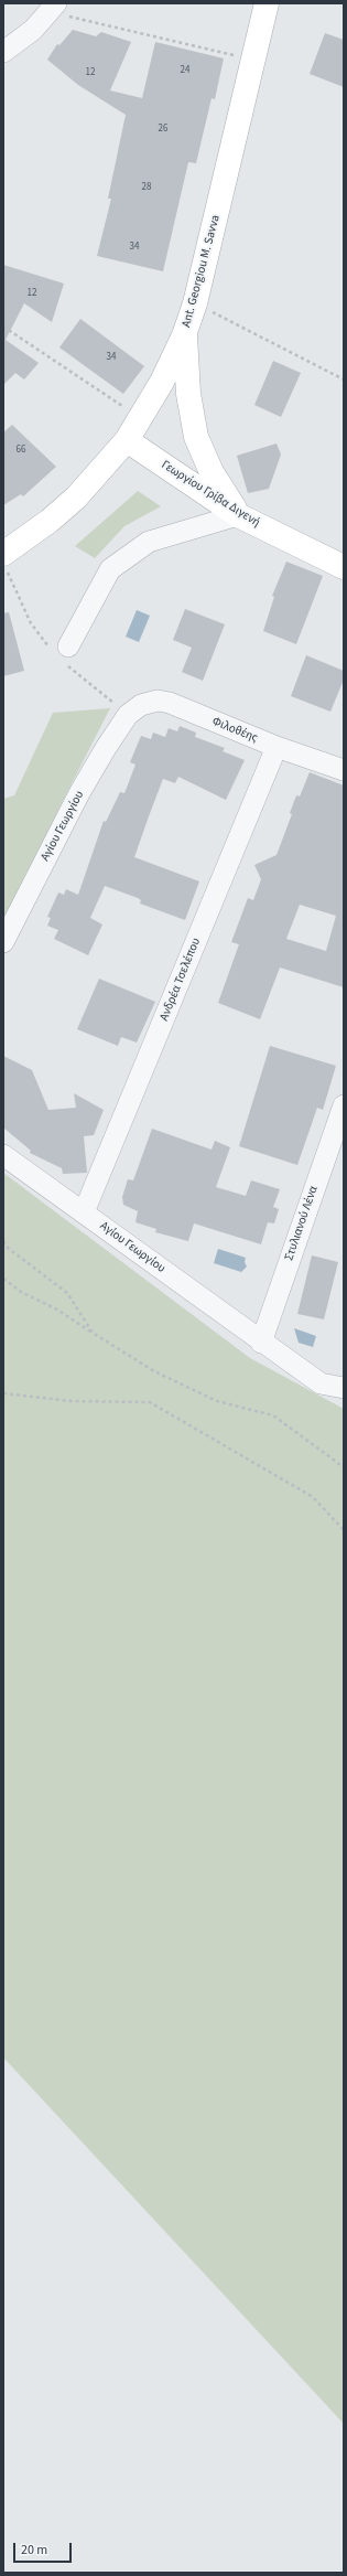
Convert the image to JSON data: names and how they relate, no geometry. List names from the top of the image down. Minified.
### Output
{"streets":{"main road":["Ant. Georgiou M. Savva","Γεωργίου Γρίβα Διγενή"],"street":["Φιλοθέης","Αγίου Γεωργίου","Ανδρέα Τσελέπου","Στυλιανού Λένα"]},"crossings":[["Ant. Georgiou M. Savva","Γεωργίου Γρίβα Διγενή"],["Φιλοθέης","Αγίου Γεωργίου"],["Φιλοθέης","Ανδρέα Τσελέπου"],["Αγίου Γεωργίου","Ανδρέα Τσελέπου"],["Αγίου Γεωργίου","Στυλιανού Λένα"]],"house_numbers":["24","12","26","28","34","12","34","66"],"scale_bar":"20 m"}
